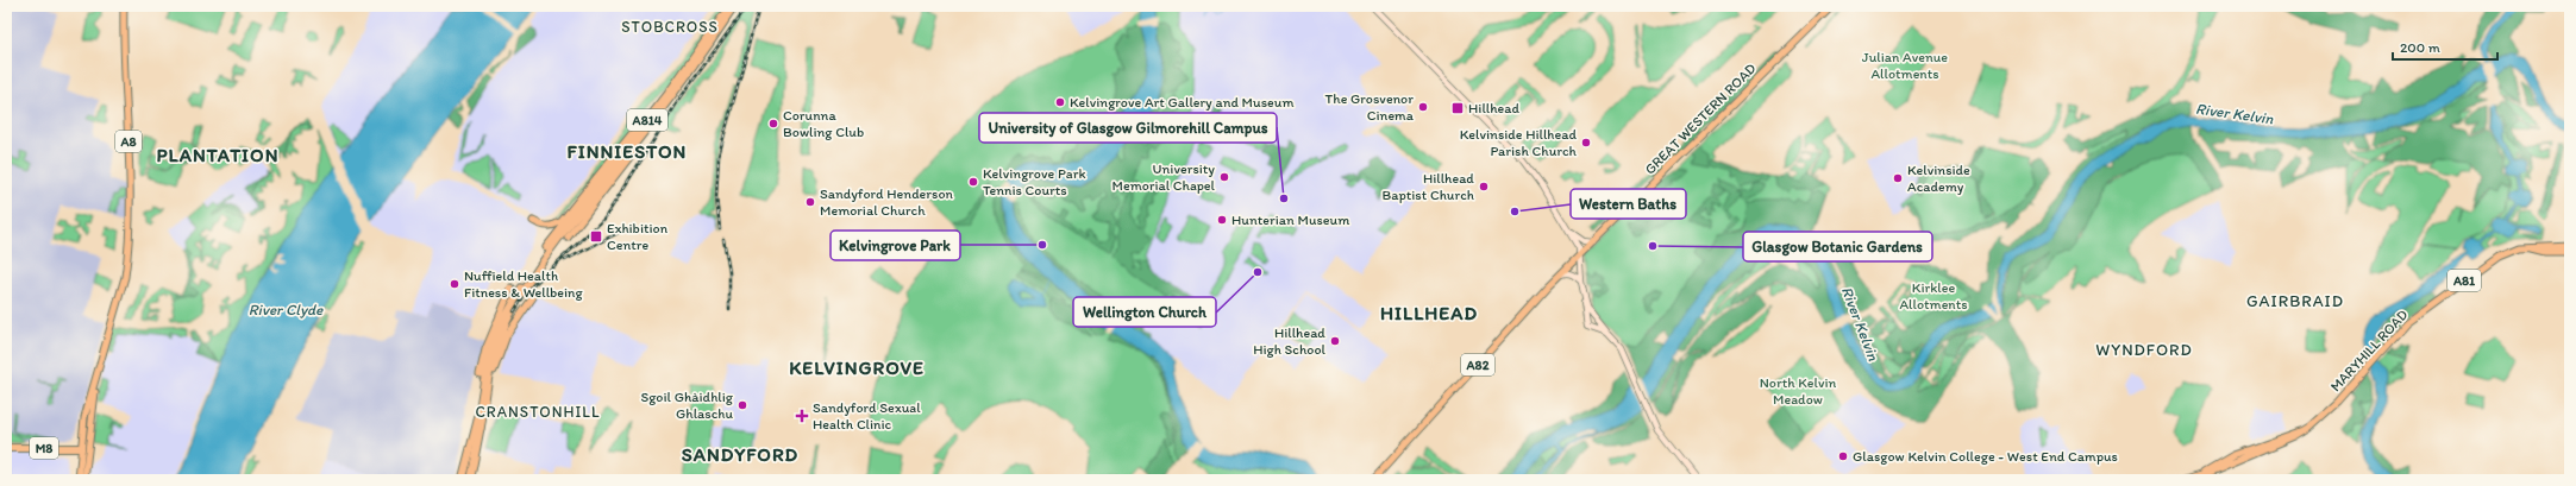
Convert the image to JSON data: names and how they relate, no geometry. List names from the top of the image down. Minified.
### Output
{"streets":{"highway":["M8"],"main road":["GREAT WESTERN ROAD","A814","A8","A81","MARYHILL ROAD","A82"]},"crossings":[["A8","M8"]],"districts":["STOBCROSS","FINNIESTON","PLANTATION","GAIRBRAID","HILLHEAD","WYNDFORD","KELVINGROVE","CRANSTONHILL","SANDYFORD"],"water":["River Kelvin","River Clyde"],"parks":["Julian Avenue Allotments","Kirklee Allotments","North Kelvin Meadow"],"places":{"other":["Kelvingrove Art Gallery and Museum","The Grosvenor Cinema","Corunna Bowling Club","Kelvinside Hillhead Parish Church","University Memorial Chapel","Kelvinside Academy","Kelvingrove Park Tennis Courts","Hillhead Baptist Church","University of Glasgow Gilmorehill Campus","Sandyford Henderson Memorial Church","Western Baths","Hunterian Museum","Kelvingrove Park","Glasgow Botanic Gardens","Wellington Church","Nuffield Health Fitness & Wellbeing","Hillhead High School","Sgoil Ghàidhlig Ghlaschu","Glasgow Kelvin College - West End Campus"],"transit":["Hillhead","Exhibition Centre"],"health":["Sandyford Sexual Health Clinic"]},"scale_bar":"200 m"}
